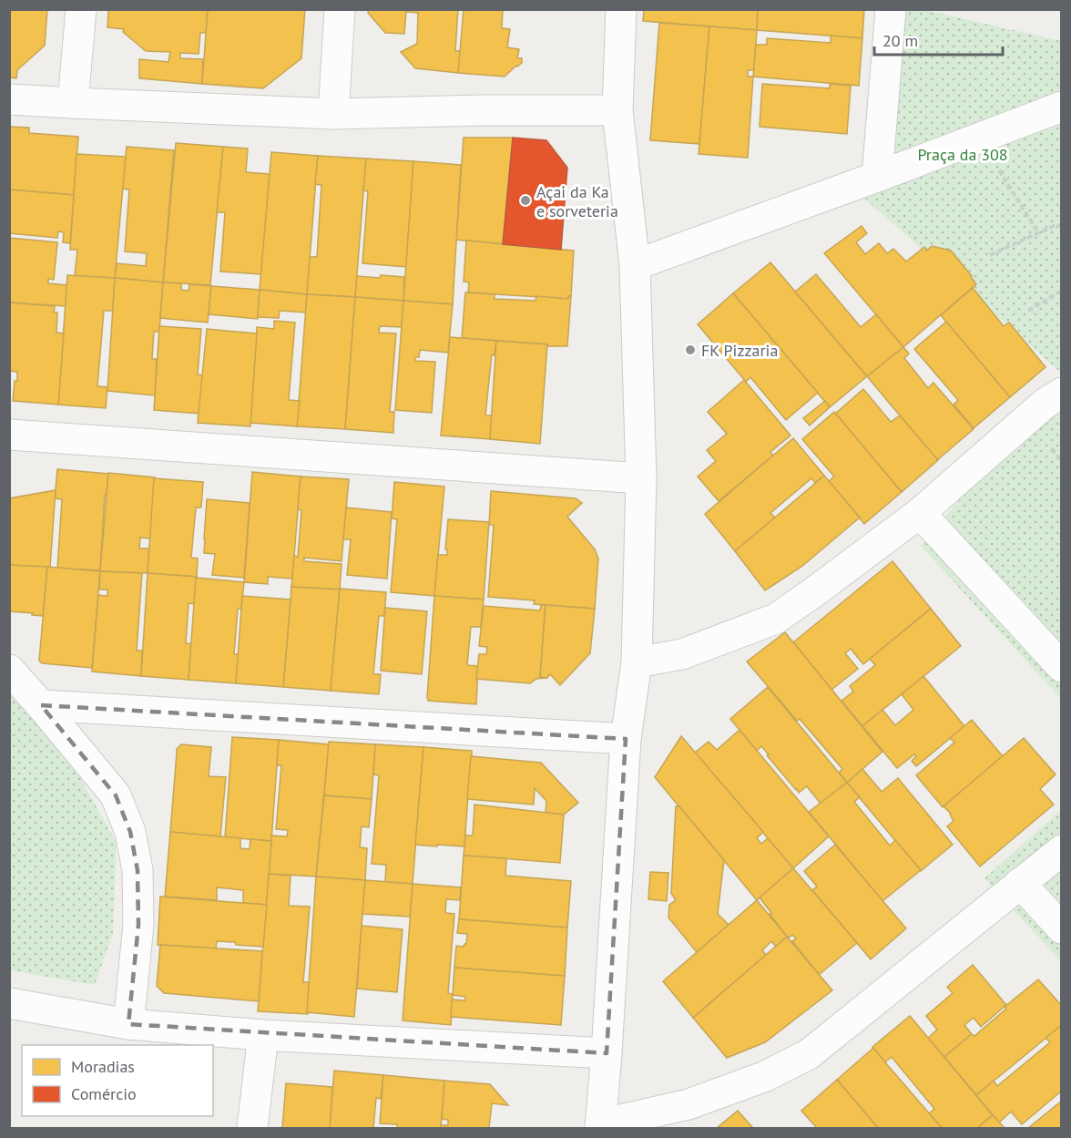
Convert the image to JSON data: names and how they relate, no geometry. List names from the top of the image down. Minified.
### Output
{"parks":["Praça da 308"],"places":["Açai da Ka e sorveteria","FK Pizzaria"],"legend":["Moradias","Comércio"],"scale_bar":"20 m"}
